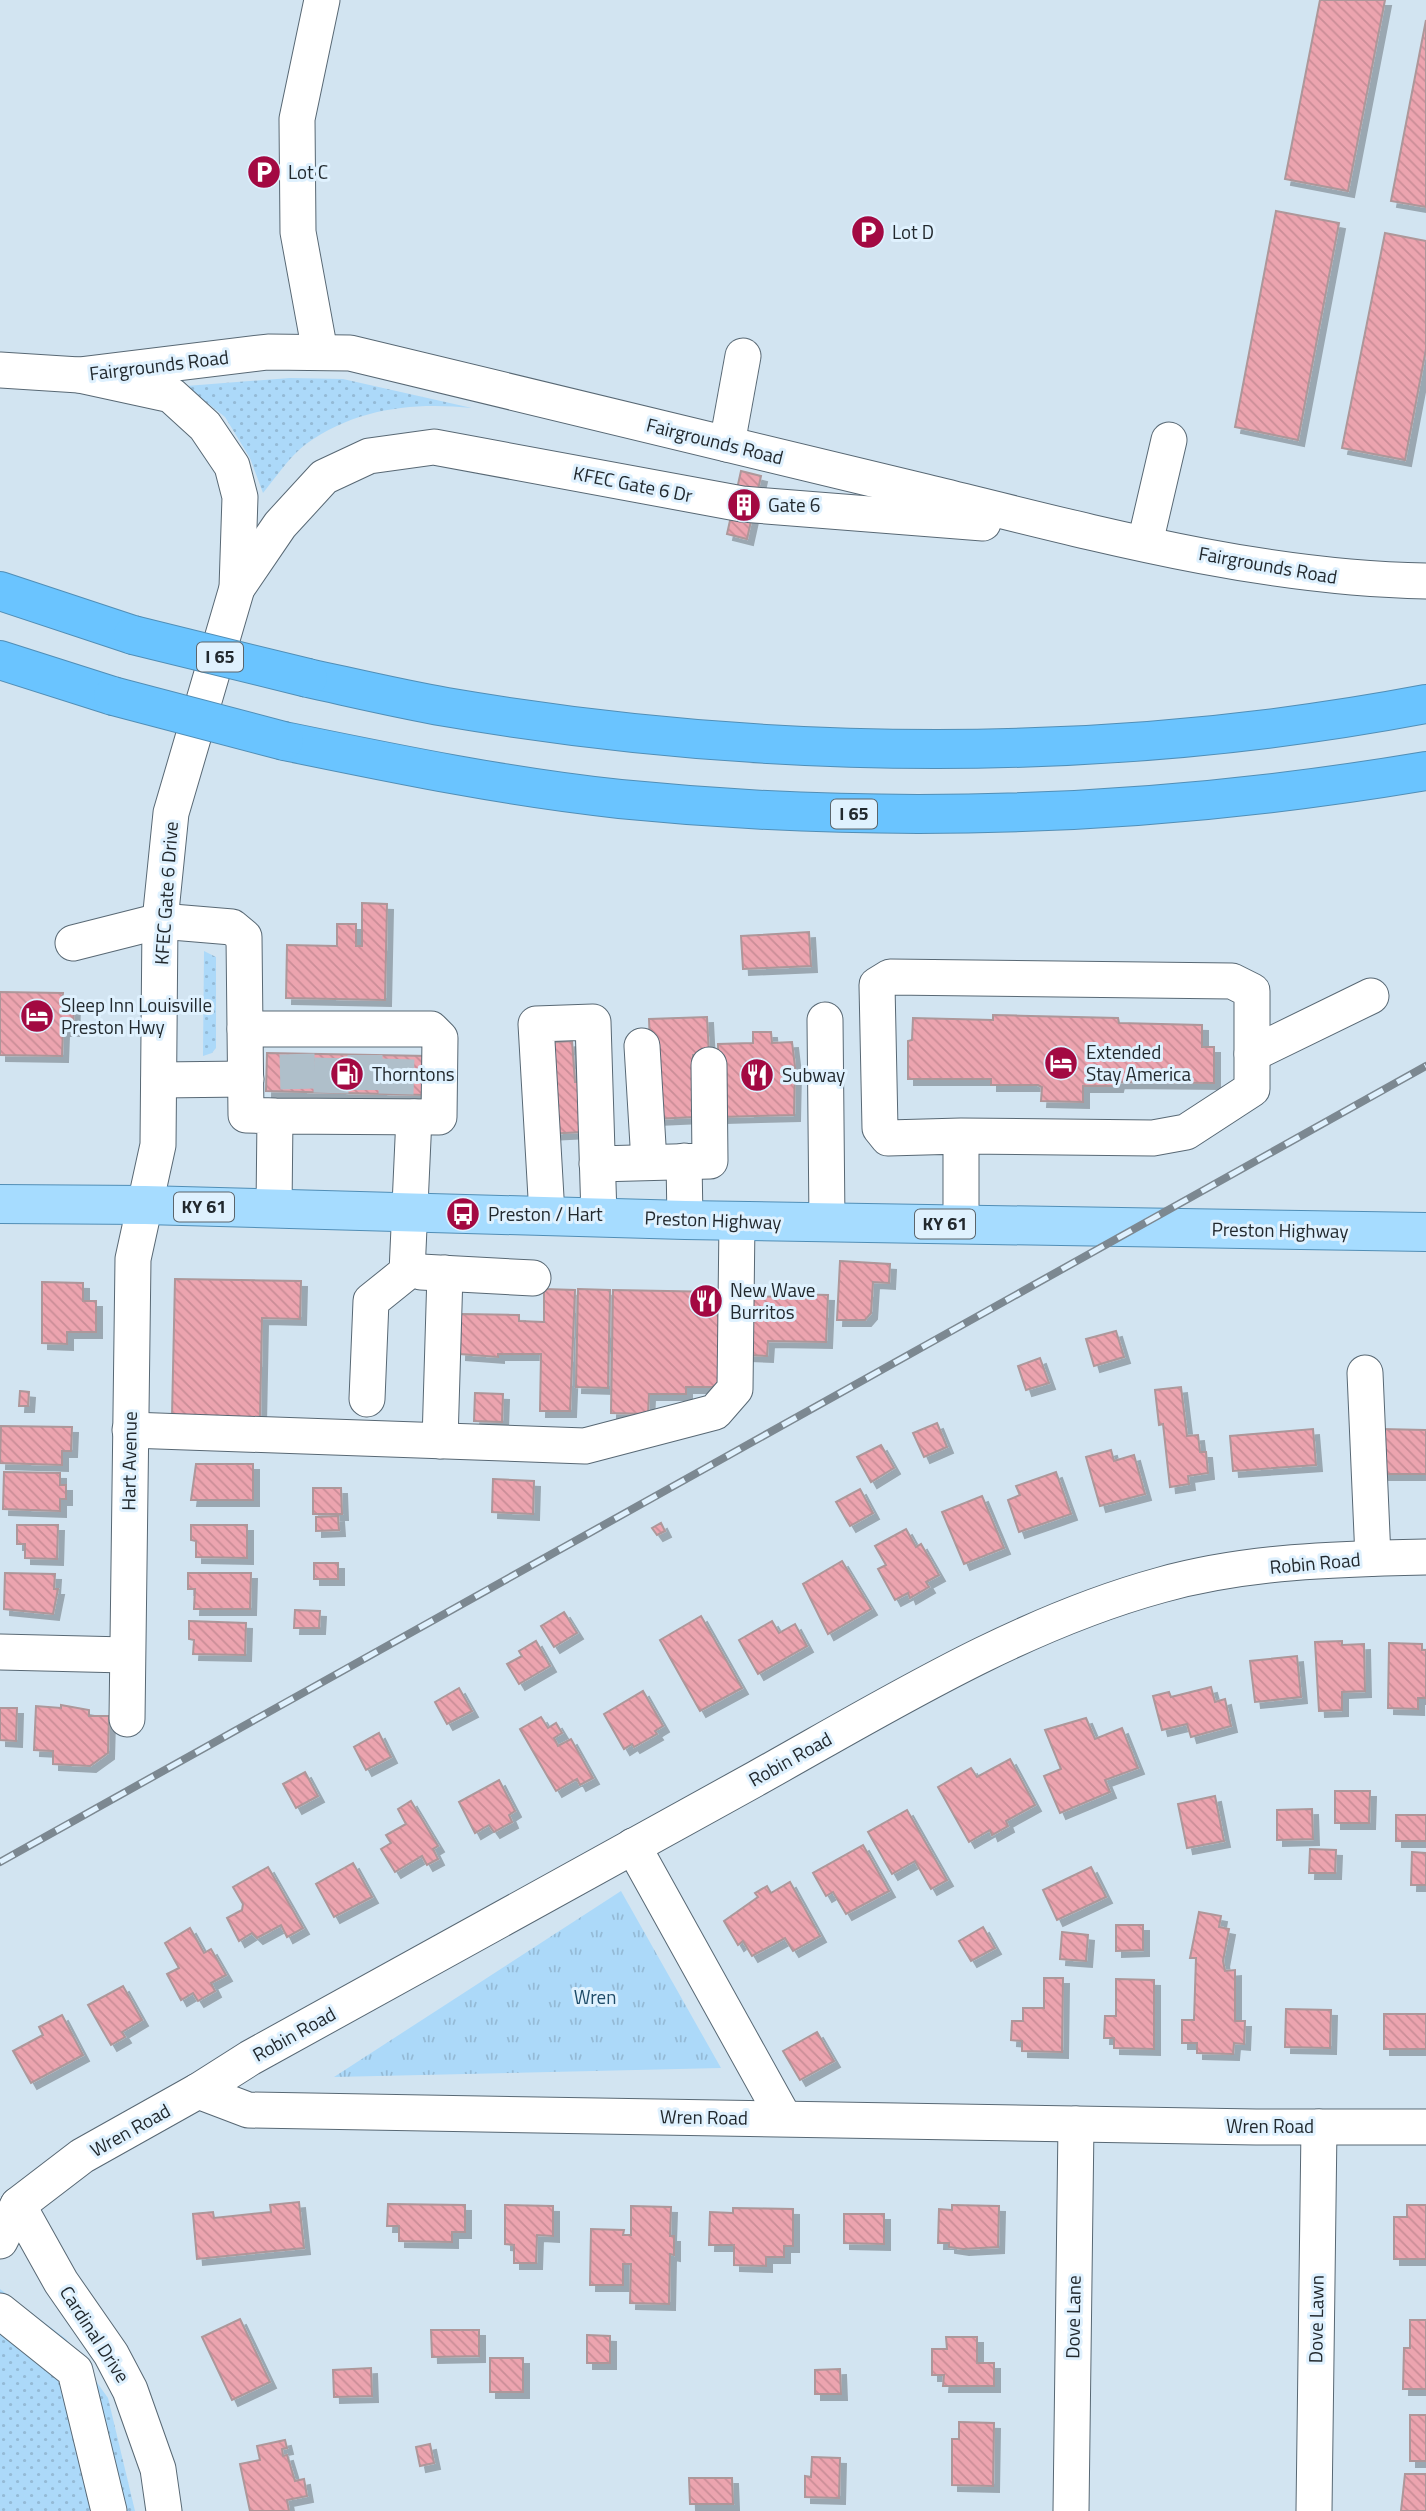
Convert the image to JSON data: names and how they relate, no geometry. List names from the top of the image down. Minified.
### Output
{"streets":{"highway":["I 65"],"main road":["KY 61","Preston Highway"],"street":["Fairgrounds Road","KFEC Gate 6 Dr","KFEC Gate 6 Drive","Hart Avenue","Robin Road","Wren Road","Dove Lane","Dove Lawn","Cardinal Drive"]},"crossings":[["Fairgrounds Road","KFEC Gate 6 Dr"],["KFEC Gate 6 Dr","KFEC Gate 6 Drive"],["KFEC Gate 6 Drive","Preston Highway"],["KFEC Gate 6 Drive","Hart Avenue"],["Preston Highway","Hart Avenue"],["Robin Road","Wren Road"],["Wren Road","Dove Lane"],["Wren Road","Dove Lawn"],["Wren Road","Cardinal Drive"]],"parks":["Wren"],"places":{"parking":["Lot C","Lot D"],"building":["Gate 6"],"hotel":["Sleep Inn Louisville Preston Hwy","Extended Stay America"],"fuel station":["Thorntons"],"restaurant":["Subway","New Wave Burritos"],"bus stop":["Preston / Hart"]}}
